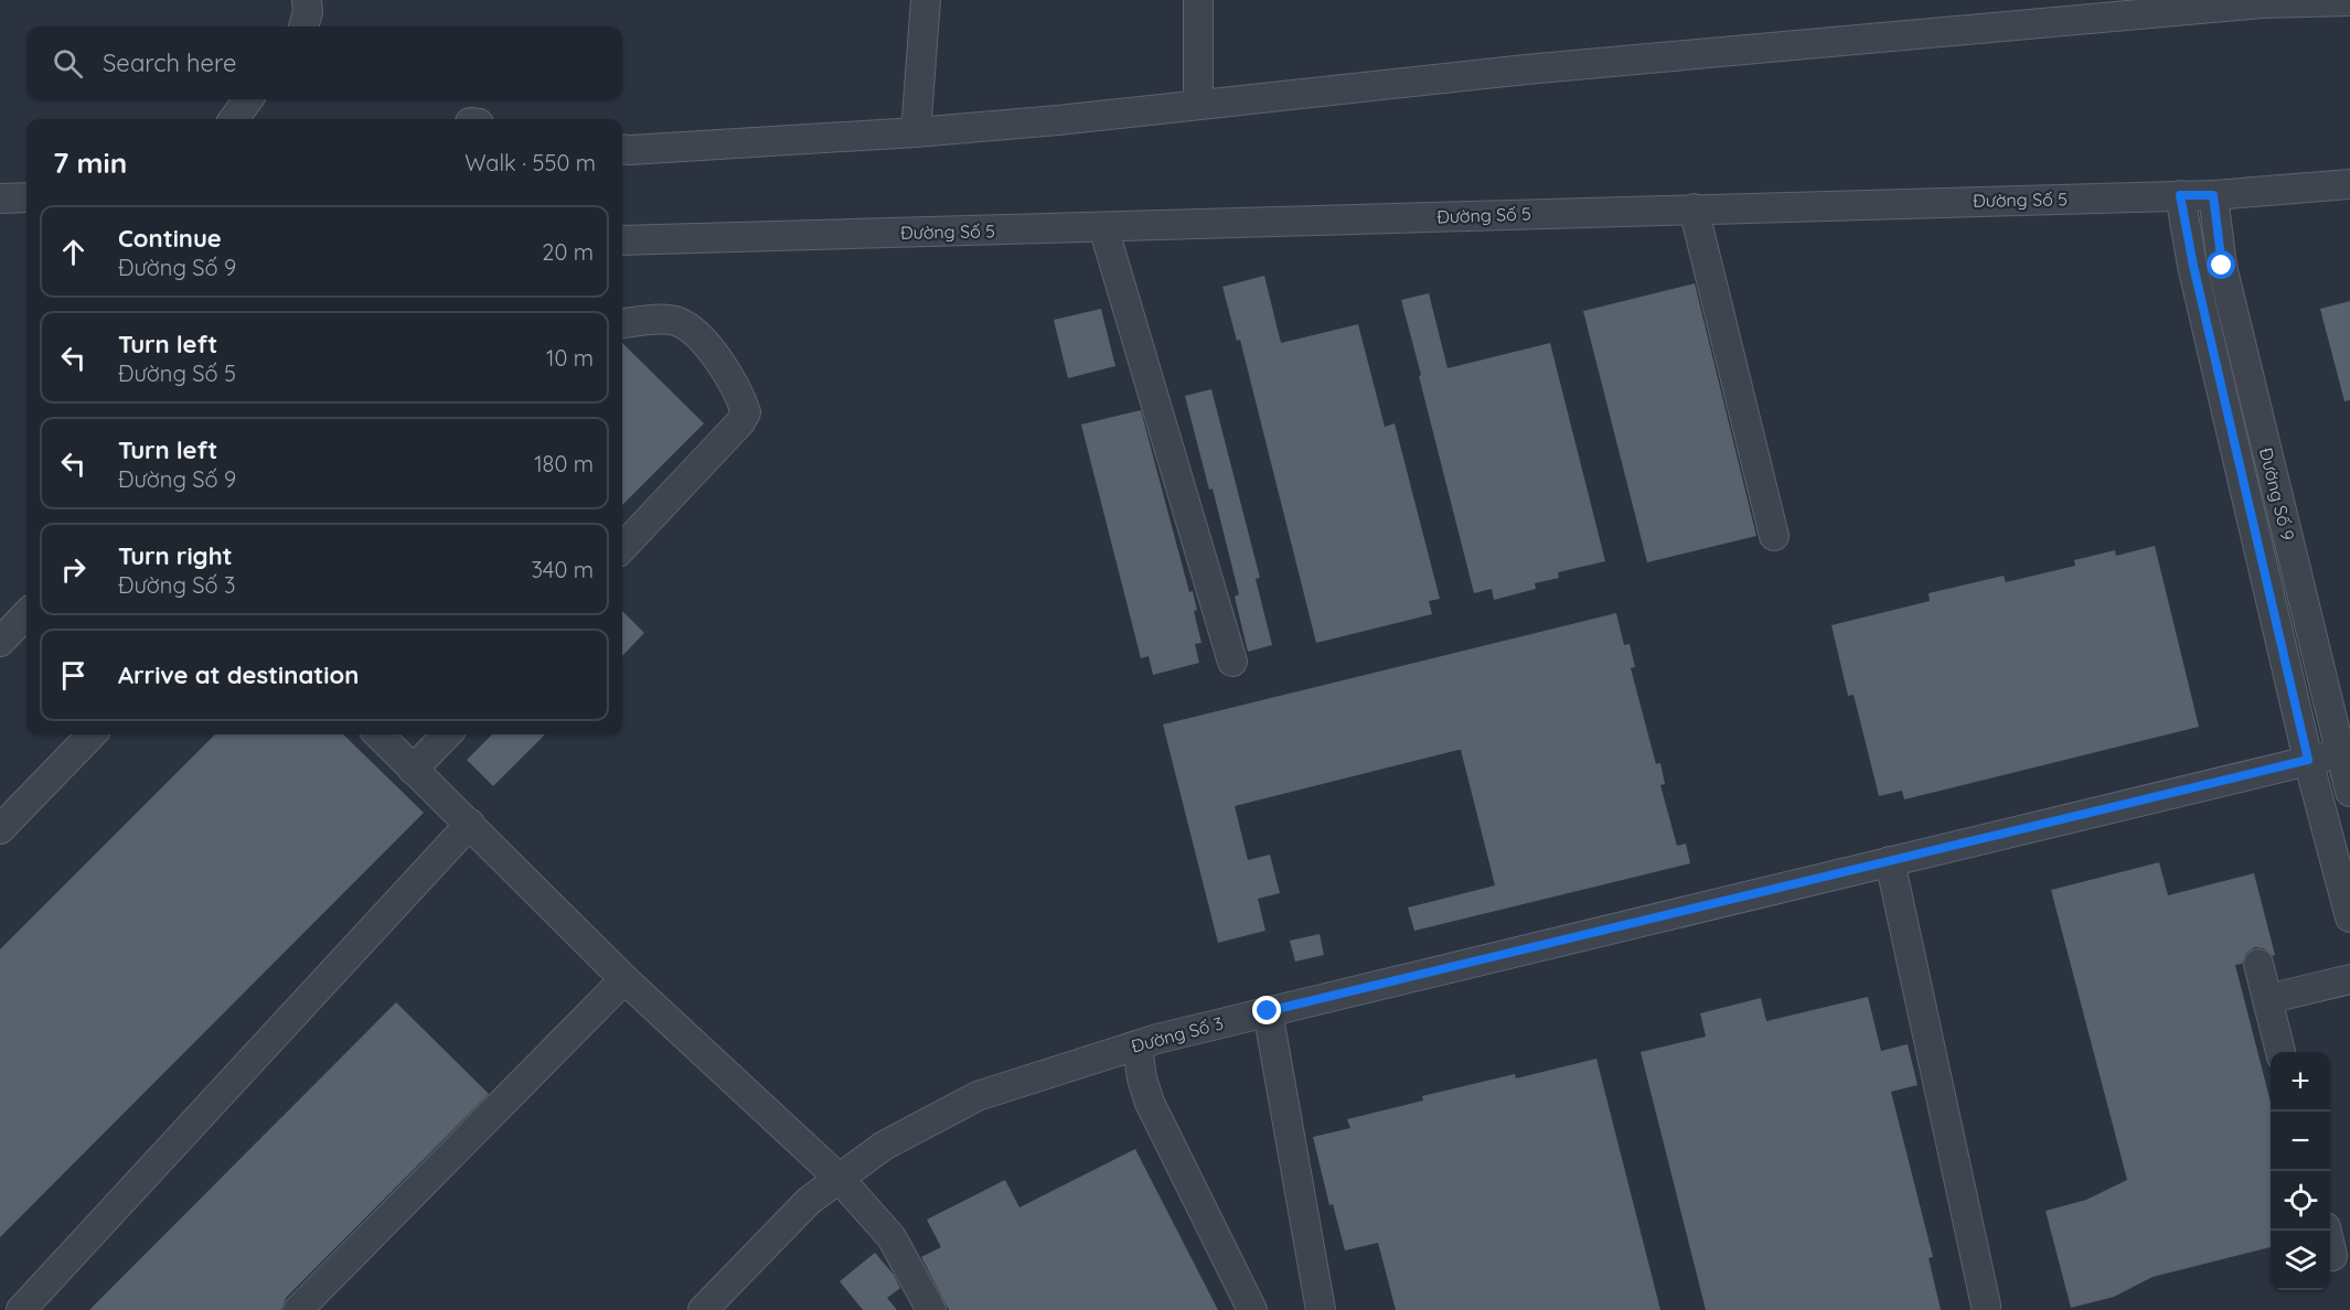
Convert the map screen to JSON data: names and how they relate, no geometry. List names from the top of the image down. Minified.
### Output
{"streets":{"street":["Đường Số 5","Đường Số 9","Đường Số 3"]},"crossings":[["Đường Số 5","Đường Số 9"],["Đường Số 9","Đường Số 3"]],"page":{"search":"Search here","heading":["7 min","Walk · 550 m"],"list":[["Continue","Đường Số 9","20 m"],["Turn left","Đường Số 5","10 m"],["Turn left","Đường Số 9","180 m"],["Turn right","Đường Số 3","340 m"],"Arrive at destination"],"map_buttons":["+","−"]}}
